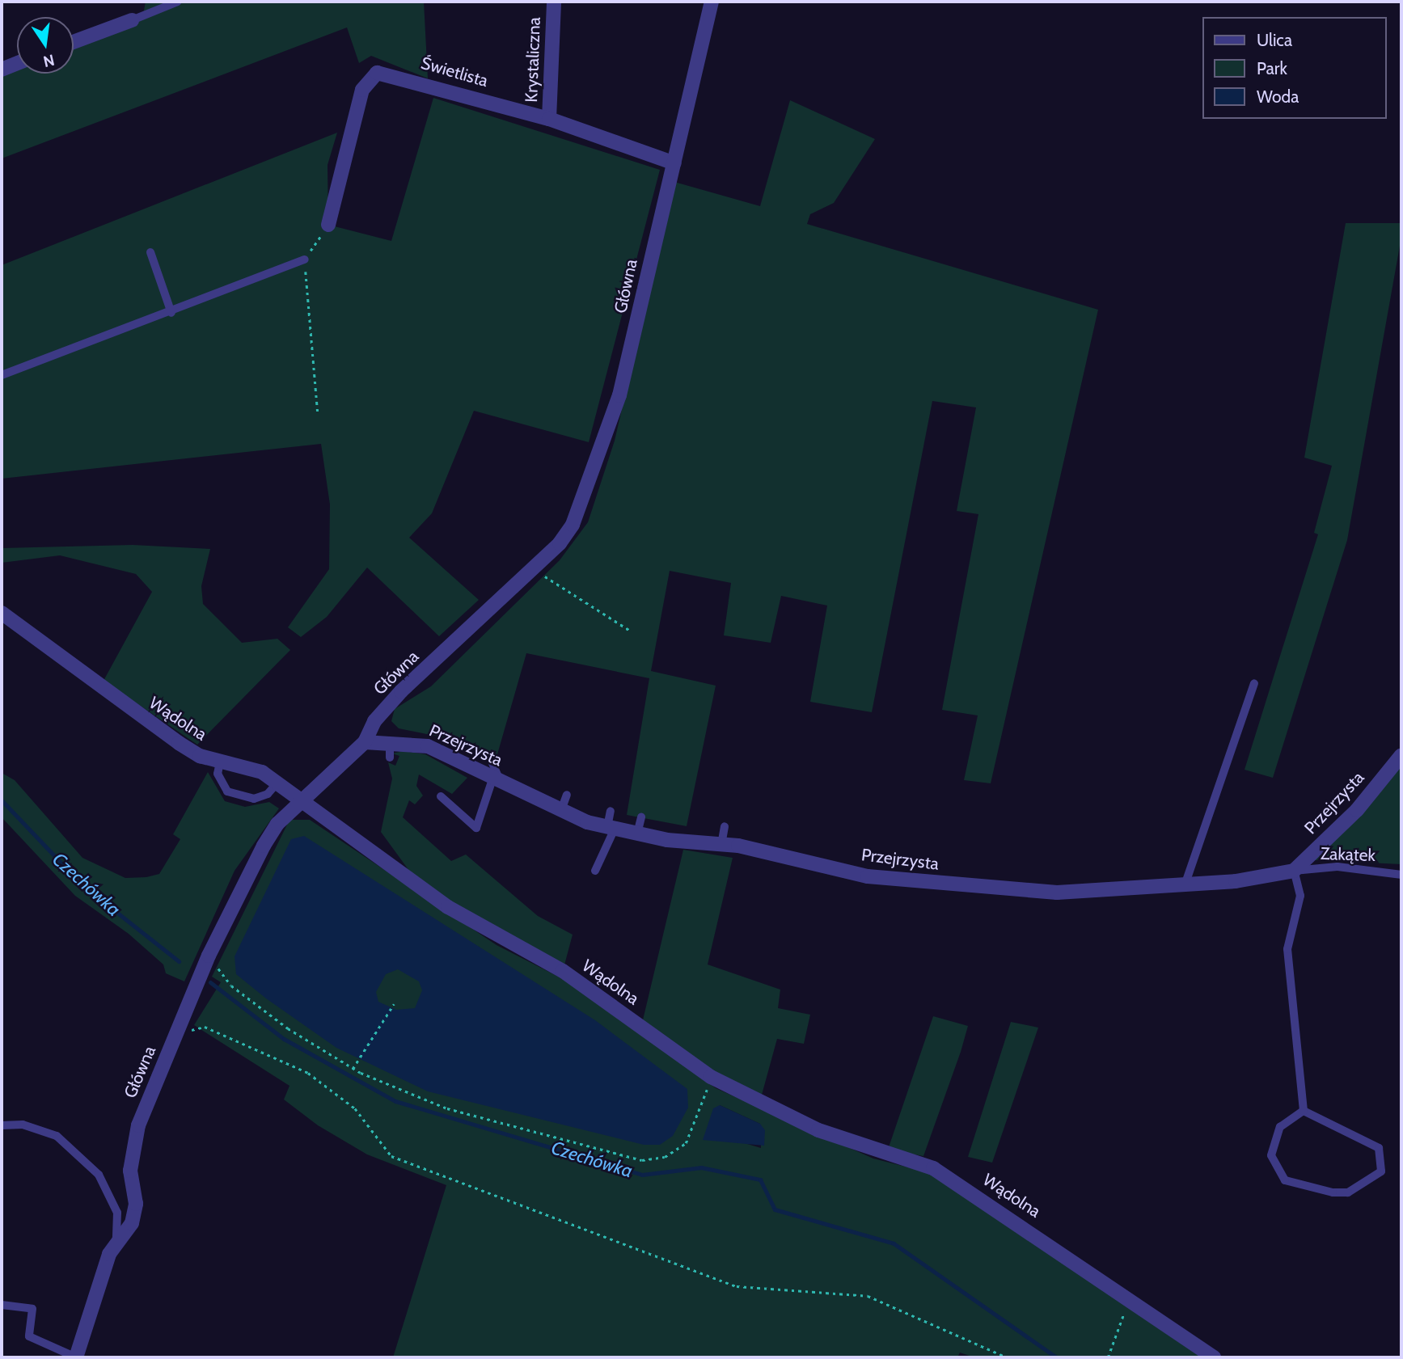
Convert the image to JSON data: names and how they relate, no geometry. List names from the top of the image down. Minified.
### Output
{"streets":{"street":["Krystaliczna","Świetlista","Główna","Wądolna","Przejrzysta"],"lane":["Zakątek"]},"crossings":[["Krystaliczna","Świetlista"],["Świetlista","Główna"],["Główna","Wądolna"],["Główna","Przejrzysta"],["Przejrzysta","Zakątek"]],"water":["Czechówka"],"legend":["Ulica","Park","Woda"],"north":"bottom"}
